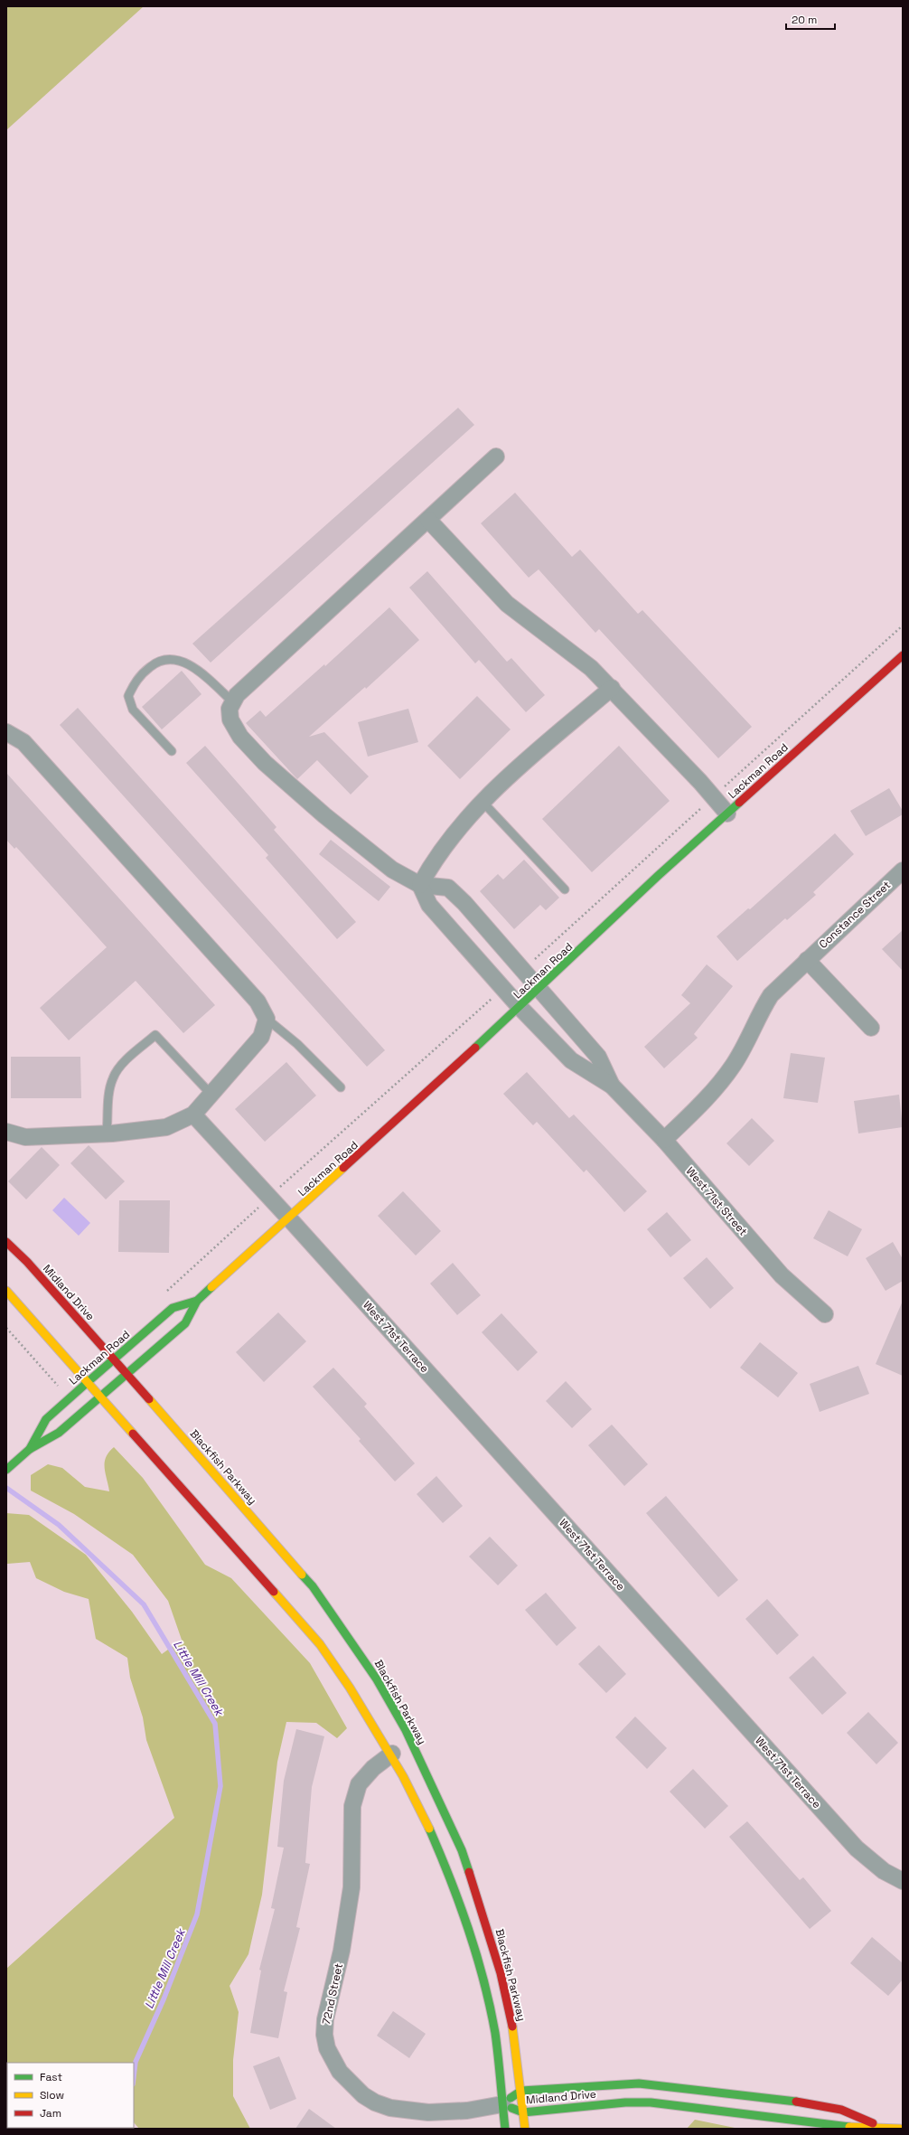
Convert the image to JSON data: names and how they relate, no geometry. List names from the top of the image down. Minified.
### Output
{"streets":{"main road":["Lackman Road","Midland Drive","Blackfish Parkway"],"street":["Constance Street","West 71st Street","West 71st Terrace","72nd Street"]},"crossings":[["Lackman Road","West 71st Street"],["Lackman Road","Midland Drive"],["Lackman Road","West 71st Terrace"],["Lackman Road","Blackfish Parkway"],["Constance Street","West 71st Street"],["Midland Drive","Blackfish Parkway"],["Midland Drive","72nd Street"]],"water":["Little Mill Creek"],"legend":["Fast","Slow","Jam"],"scale_bar":"20 m"}
